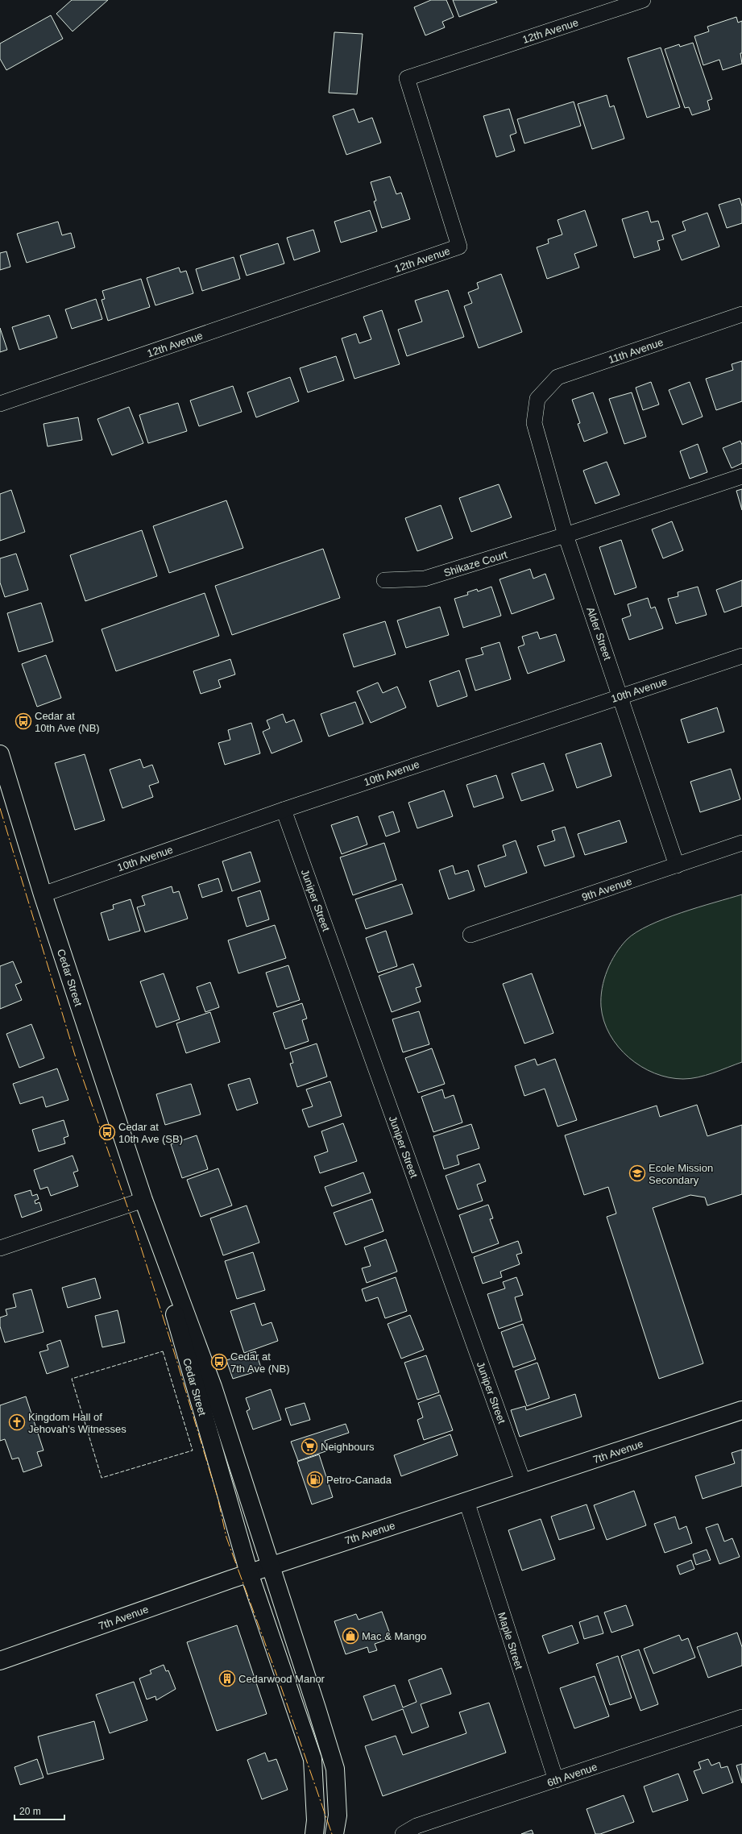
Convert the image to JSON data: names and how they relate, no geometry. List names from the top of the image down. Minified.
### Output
{"streets":{"main road":["Cedar Street","7th Avenue"],"street":["12th Avenue","11th Avenue","Shikaze Court","Alder Street","10th Avenue","9th Avenue","Juniper Street","Maple Street","6th Avenue"]},"crossings":[["11th Avenue","Alder Street"],["Shikaze Court","Alder Street"],["Alder Street","10th Avenue"],["Alder Street","9th Avenue"],["10th Avenue","Juniper Street"],["10th Avenue","Cedar Street"],["Juniper Street","7th Avenue"],["Cedar Street","7th Avenue"],["7th Avenue","Maple Street"],["Maple Street","6th Avenue"]],"places":{"bus stop":["Cedar at 10th Ave (NB)","Cedar at 10th Ave (SB)","Cedar at 7th Ave (NB)"],"school or university":["Ecole Mission Secondary"],"church":["Kingdom Hall of Jehovah's Witnesses"],"supermarket":["Neighbours"],"fuel station":["Petro-Canada"],"shop":["Mac & Mango"],"building":["Cedarwood Manor"]},"scale_bar":"20 m"}
